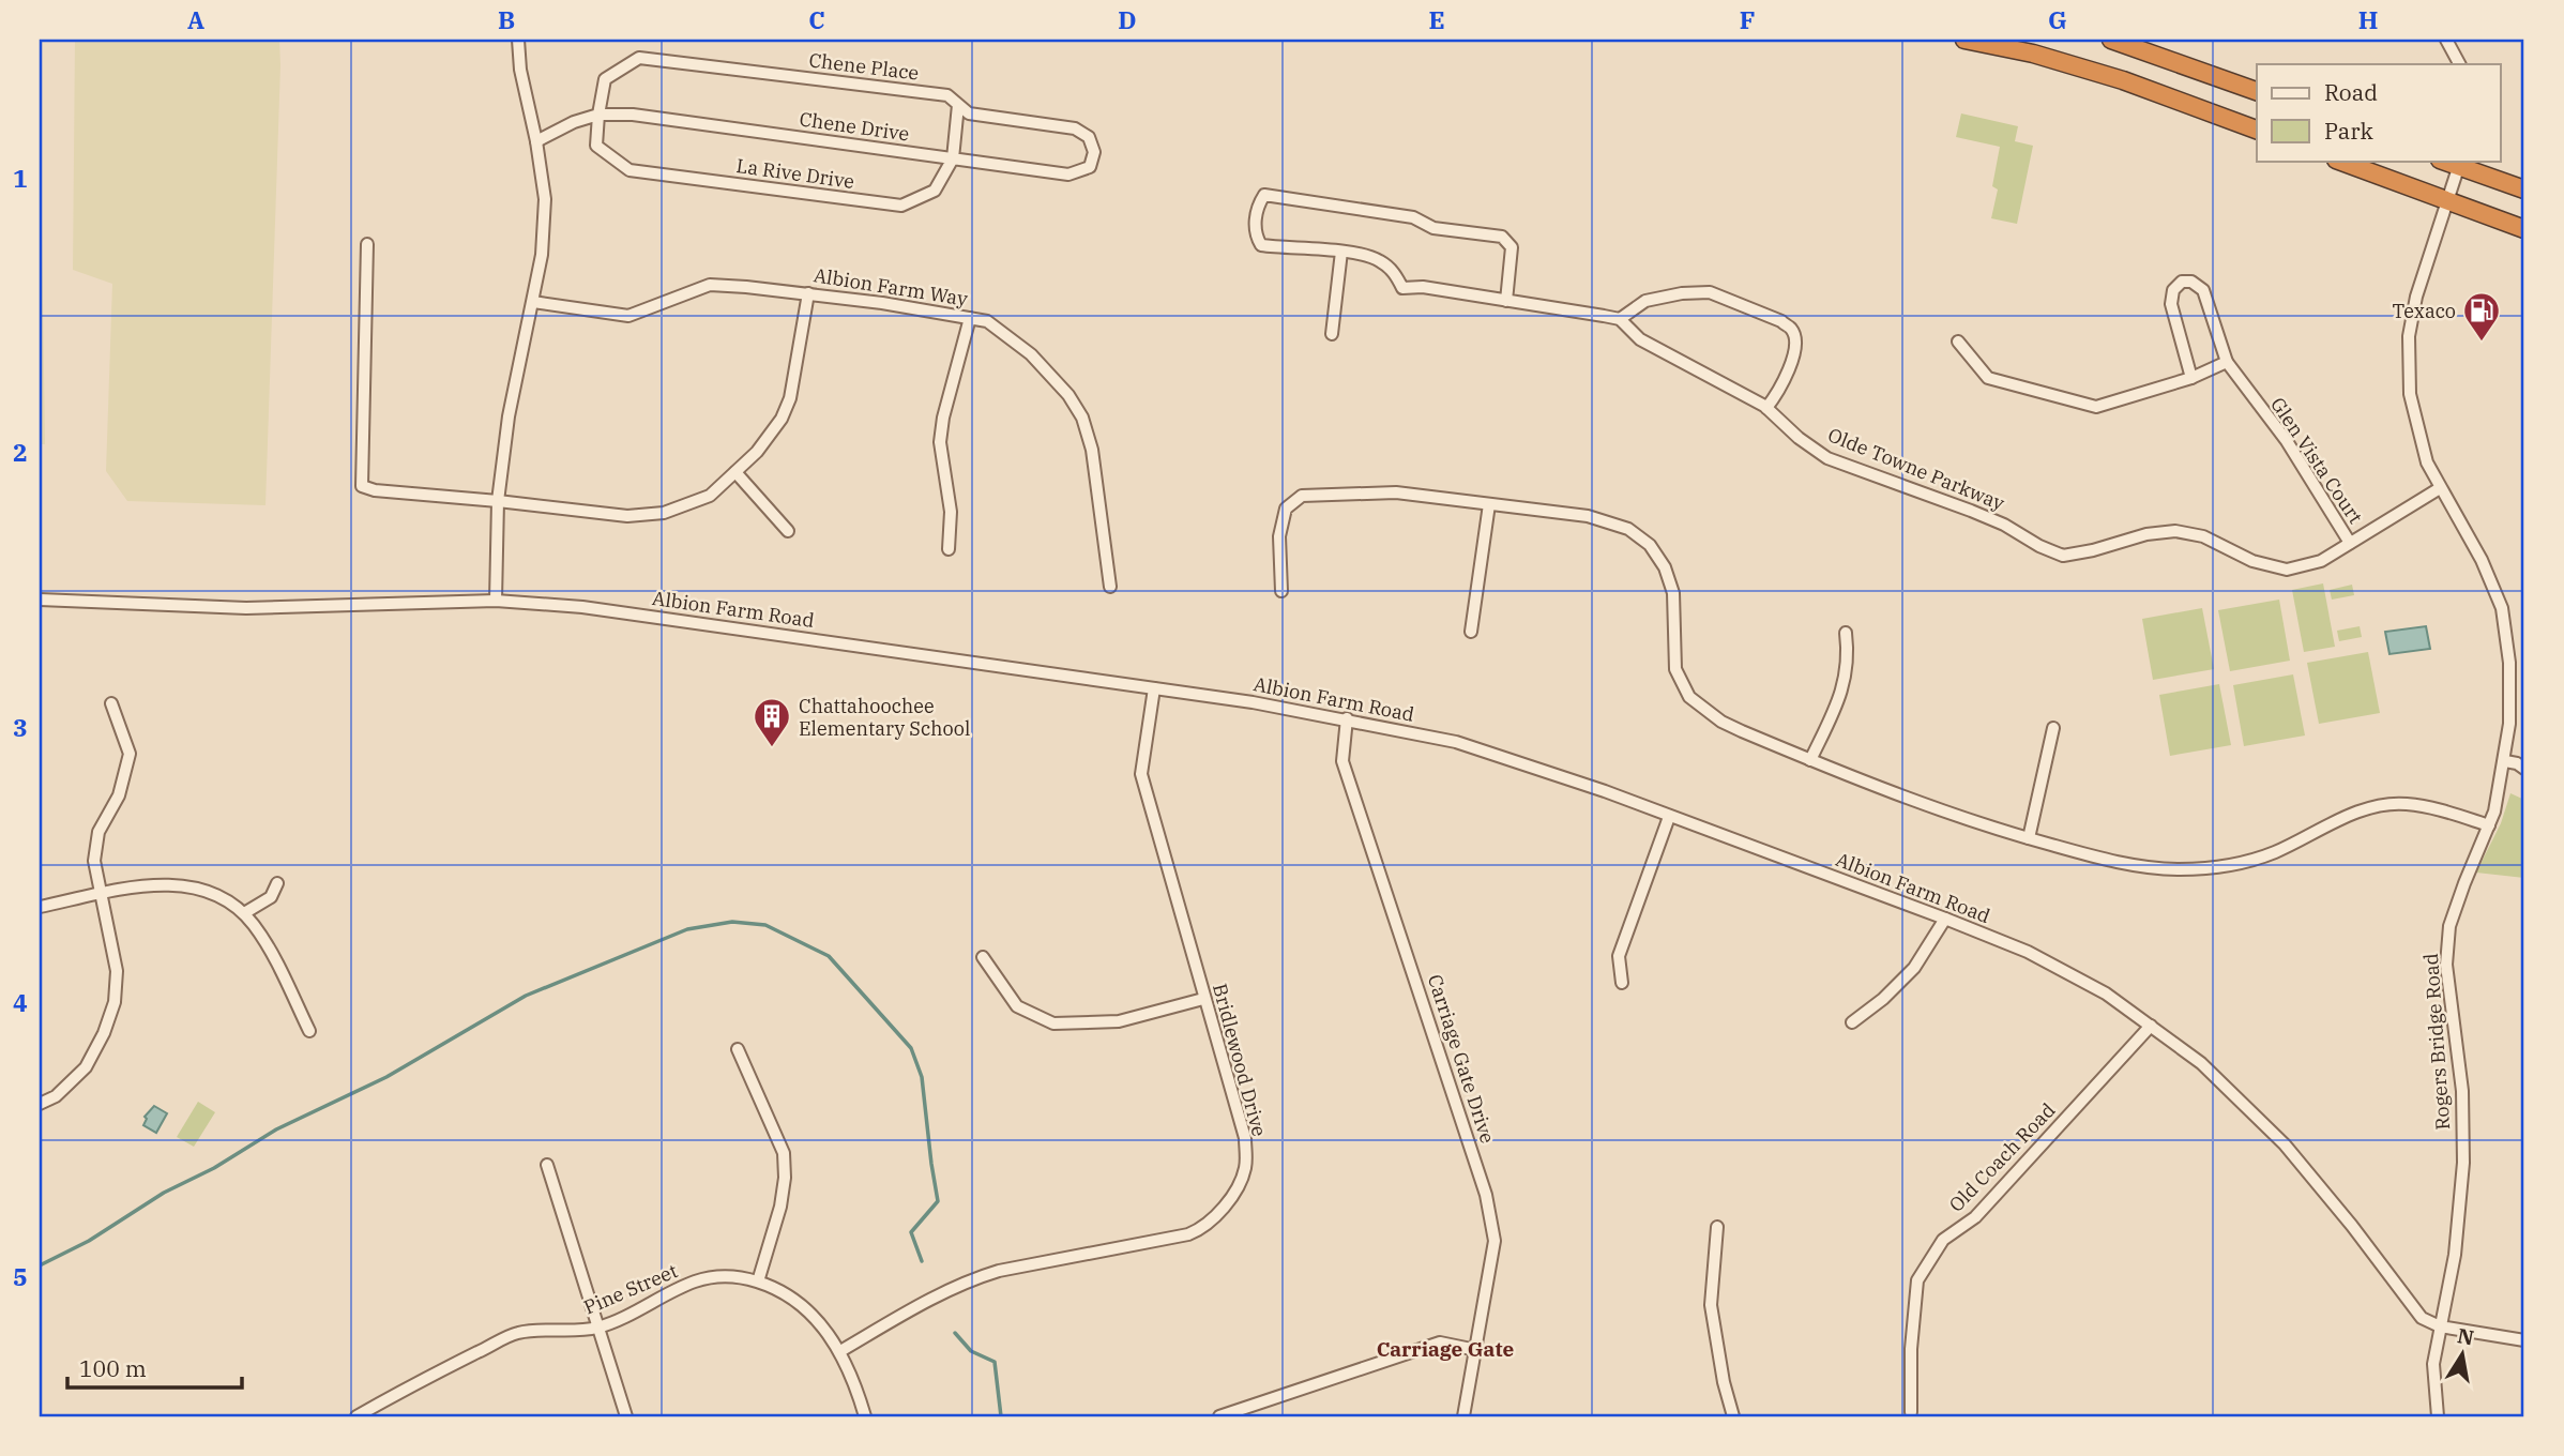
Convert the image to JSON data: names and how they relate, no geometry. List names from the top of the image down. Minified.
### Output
{"streets":{"street":["Chene Place","Chene Drive","La Rive Drive","Albion Farm Way","Glen Vista Court","Olde Towne Parkway","Albion Farm Road","Rogers Bridge Road","Carriage Gate Drive","Bridlewood Drive","Old Coach Road","Pine Street"]},"crossings":[["Chene Place","Chene Drive"],["Chene Place","La Rive Drive"],["Chene Drive","La Rive Drive"],["Glen Vista Court","Olde Towne Parkway"],["Olde Towne Parkway","Rogers Bridge Road"],["Albion Farm Road","Rogers Bridge Road"],["Albion Farm Road","Carriage Gate Drive"],["Albion Farm Road","Bridlewood Drive"],["Albion Farm Road","Old Coach Road"],["Bridlewood Drive","Pine Street"]],"districts":["Carriage Gate"],"places":{"fuel station":["Texaco"],"building":["Chattahoochee Elementary School"]},"legend":["Road","Park"],"scale_bar":"100 m","north":"top","grid":{"columns":["A","B","C","D","E","F","G","H"],"rows":["1","2","3","4","5"]}}
